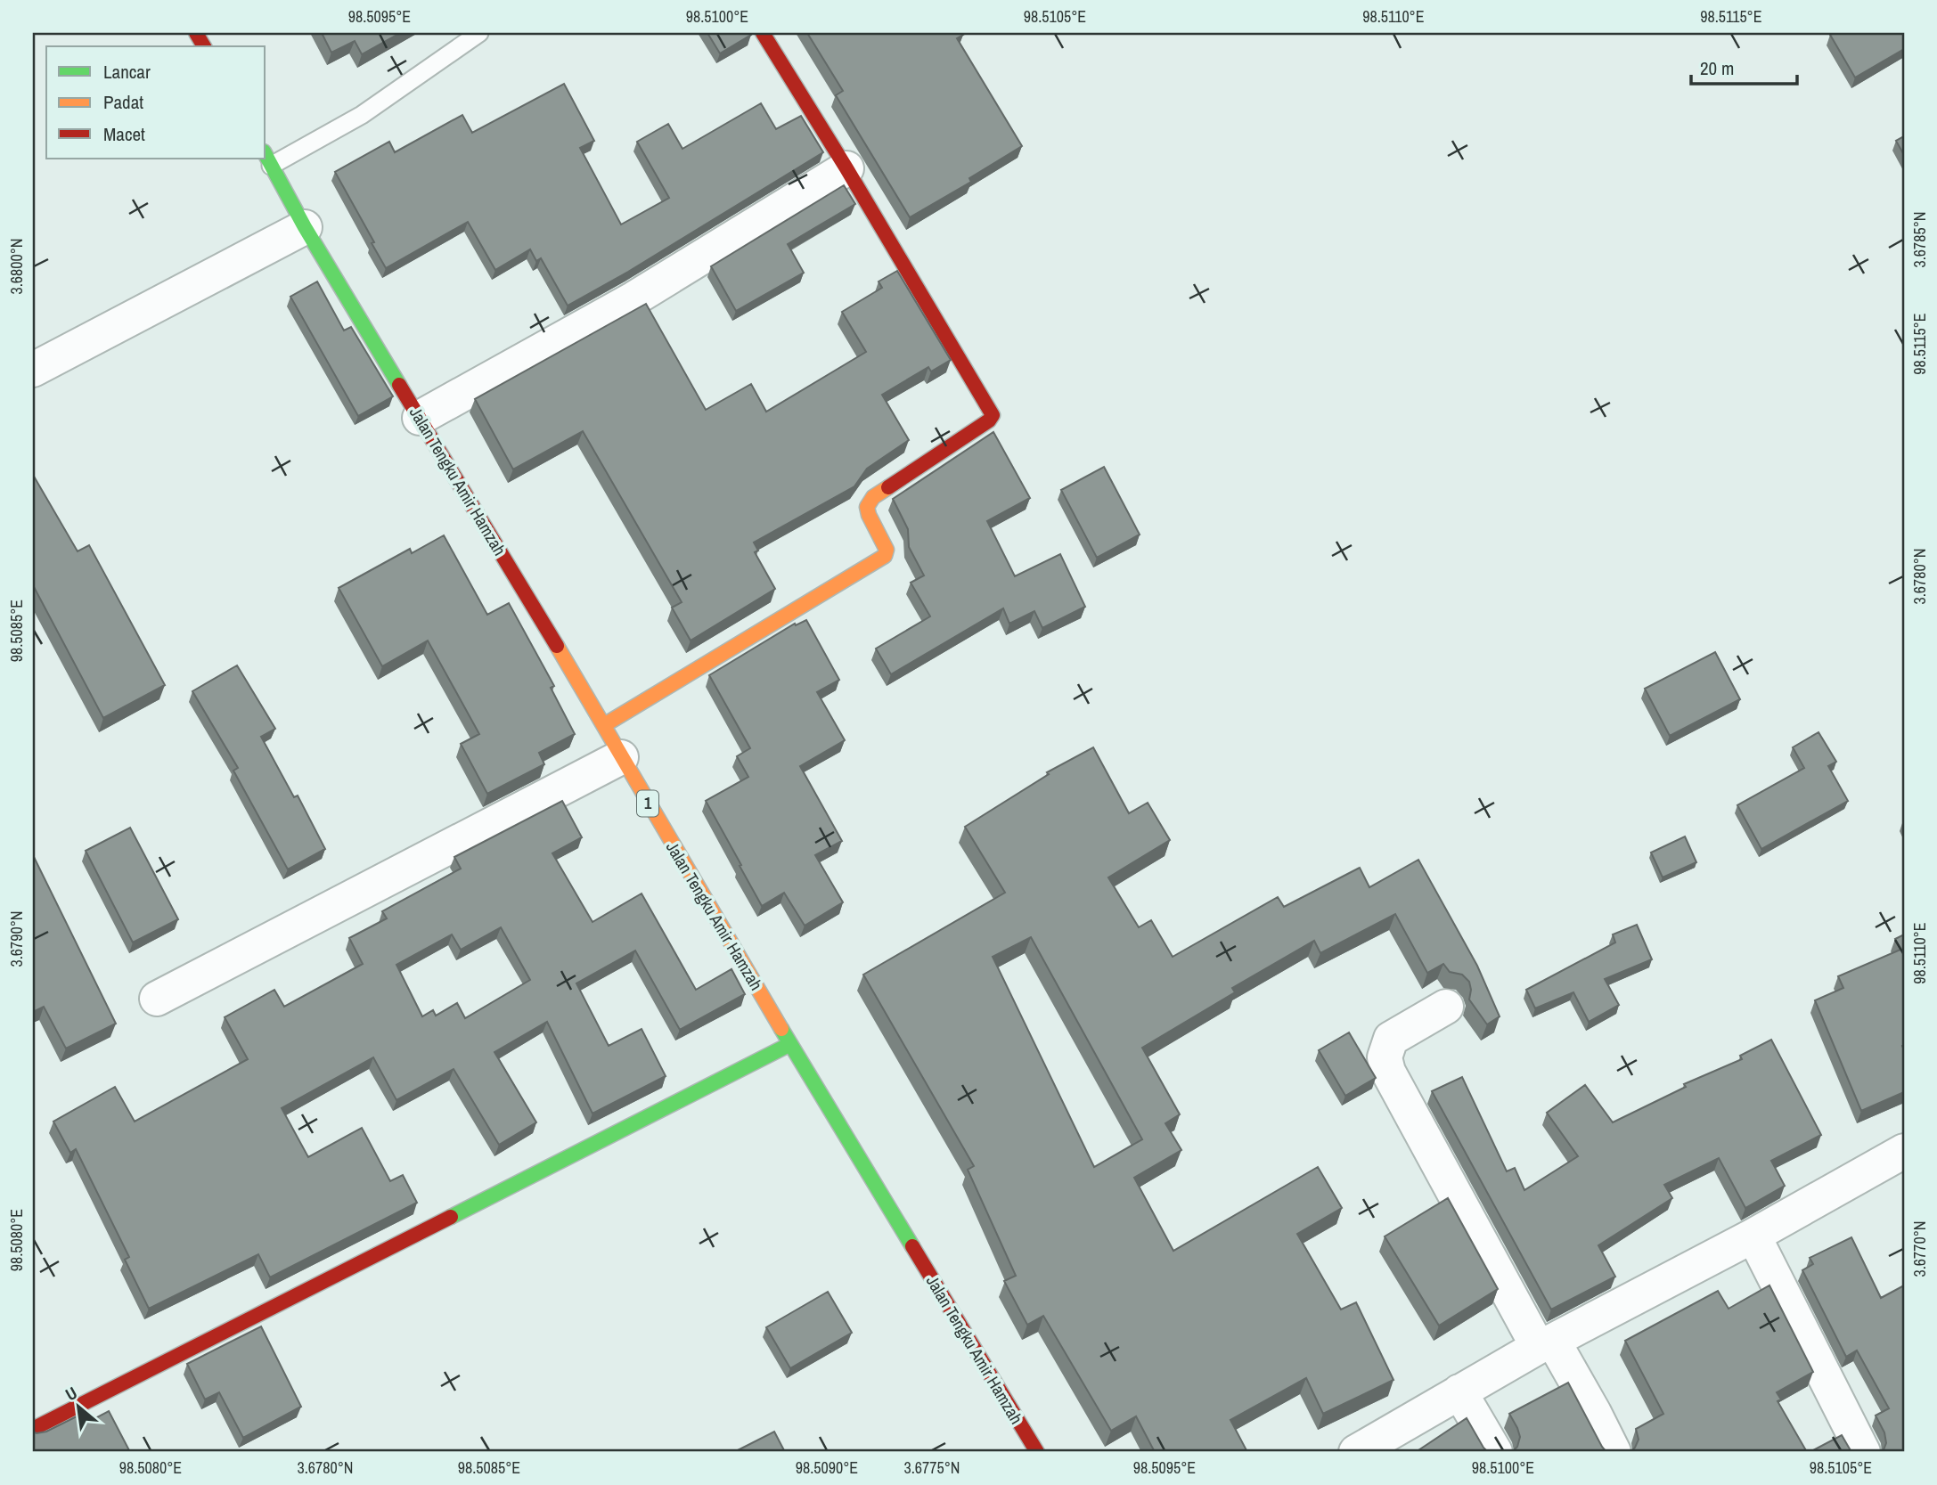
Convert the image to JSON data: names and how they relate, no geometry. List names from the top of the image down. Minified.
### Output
{"streets":{"main road":["Jalan Tengku Amir Hamzah","1"]},"legend":["Lancar","Padat","Macet"],"scale_bar":"20 m","north":"top left","coordinates":["98.5095°E","98.5100°E","98.5105°E","98.5110°E","98.5115°E","3.6785°N","3.6800°N","3.6780°N","98.5085°E","3.6790°N","98.5080°E","3.6770°N","98.5090°E","3.6775°N"]}
